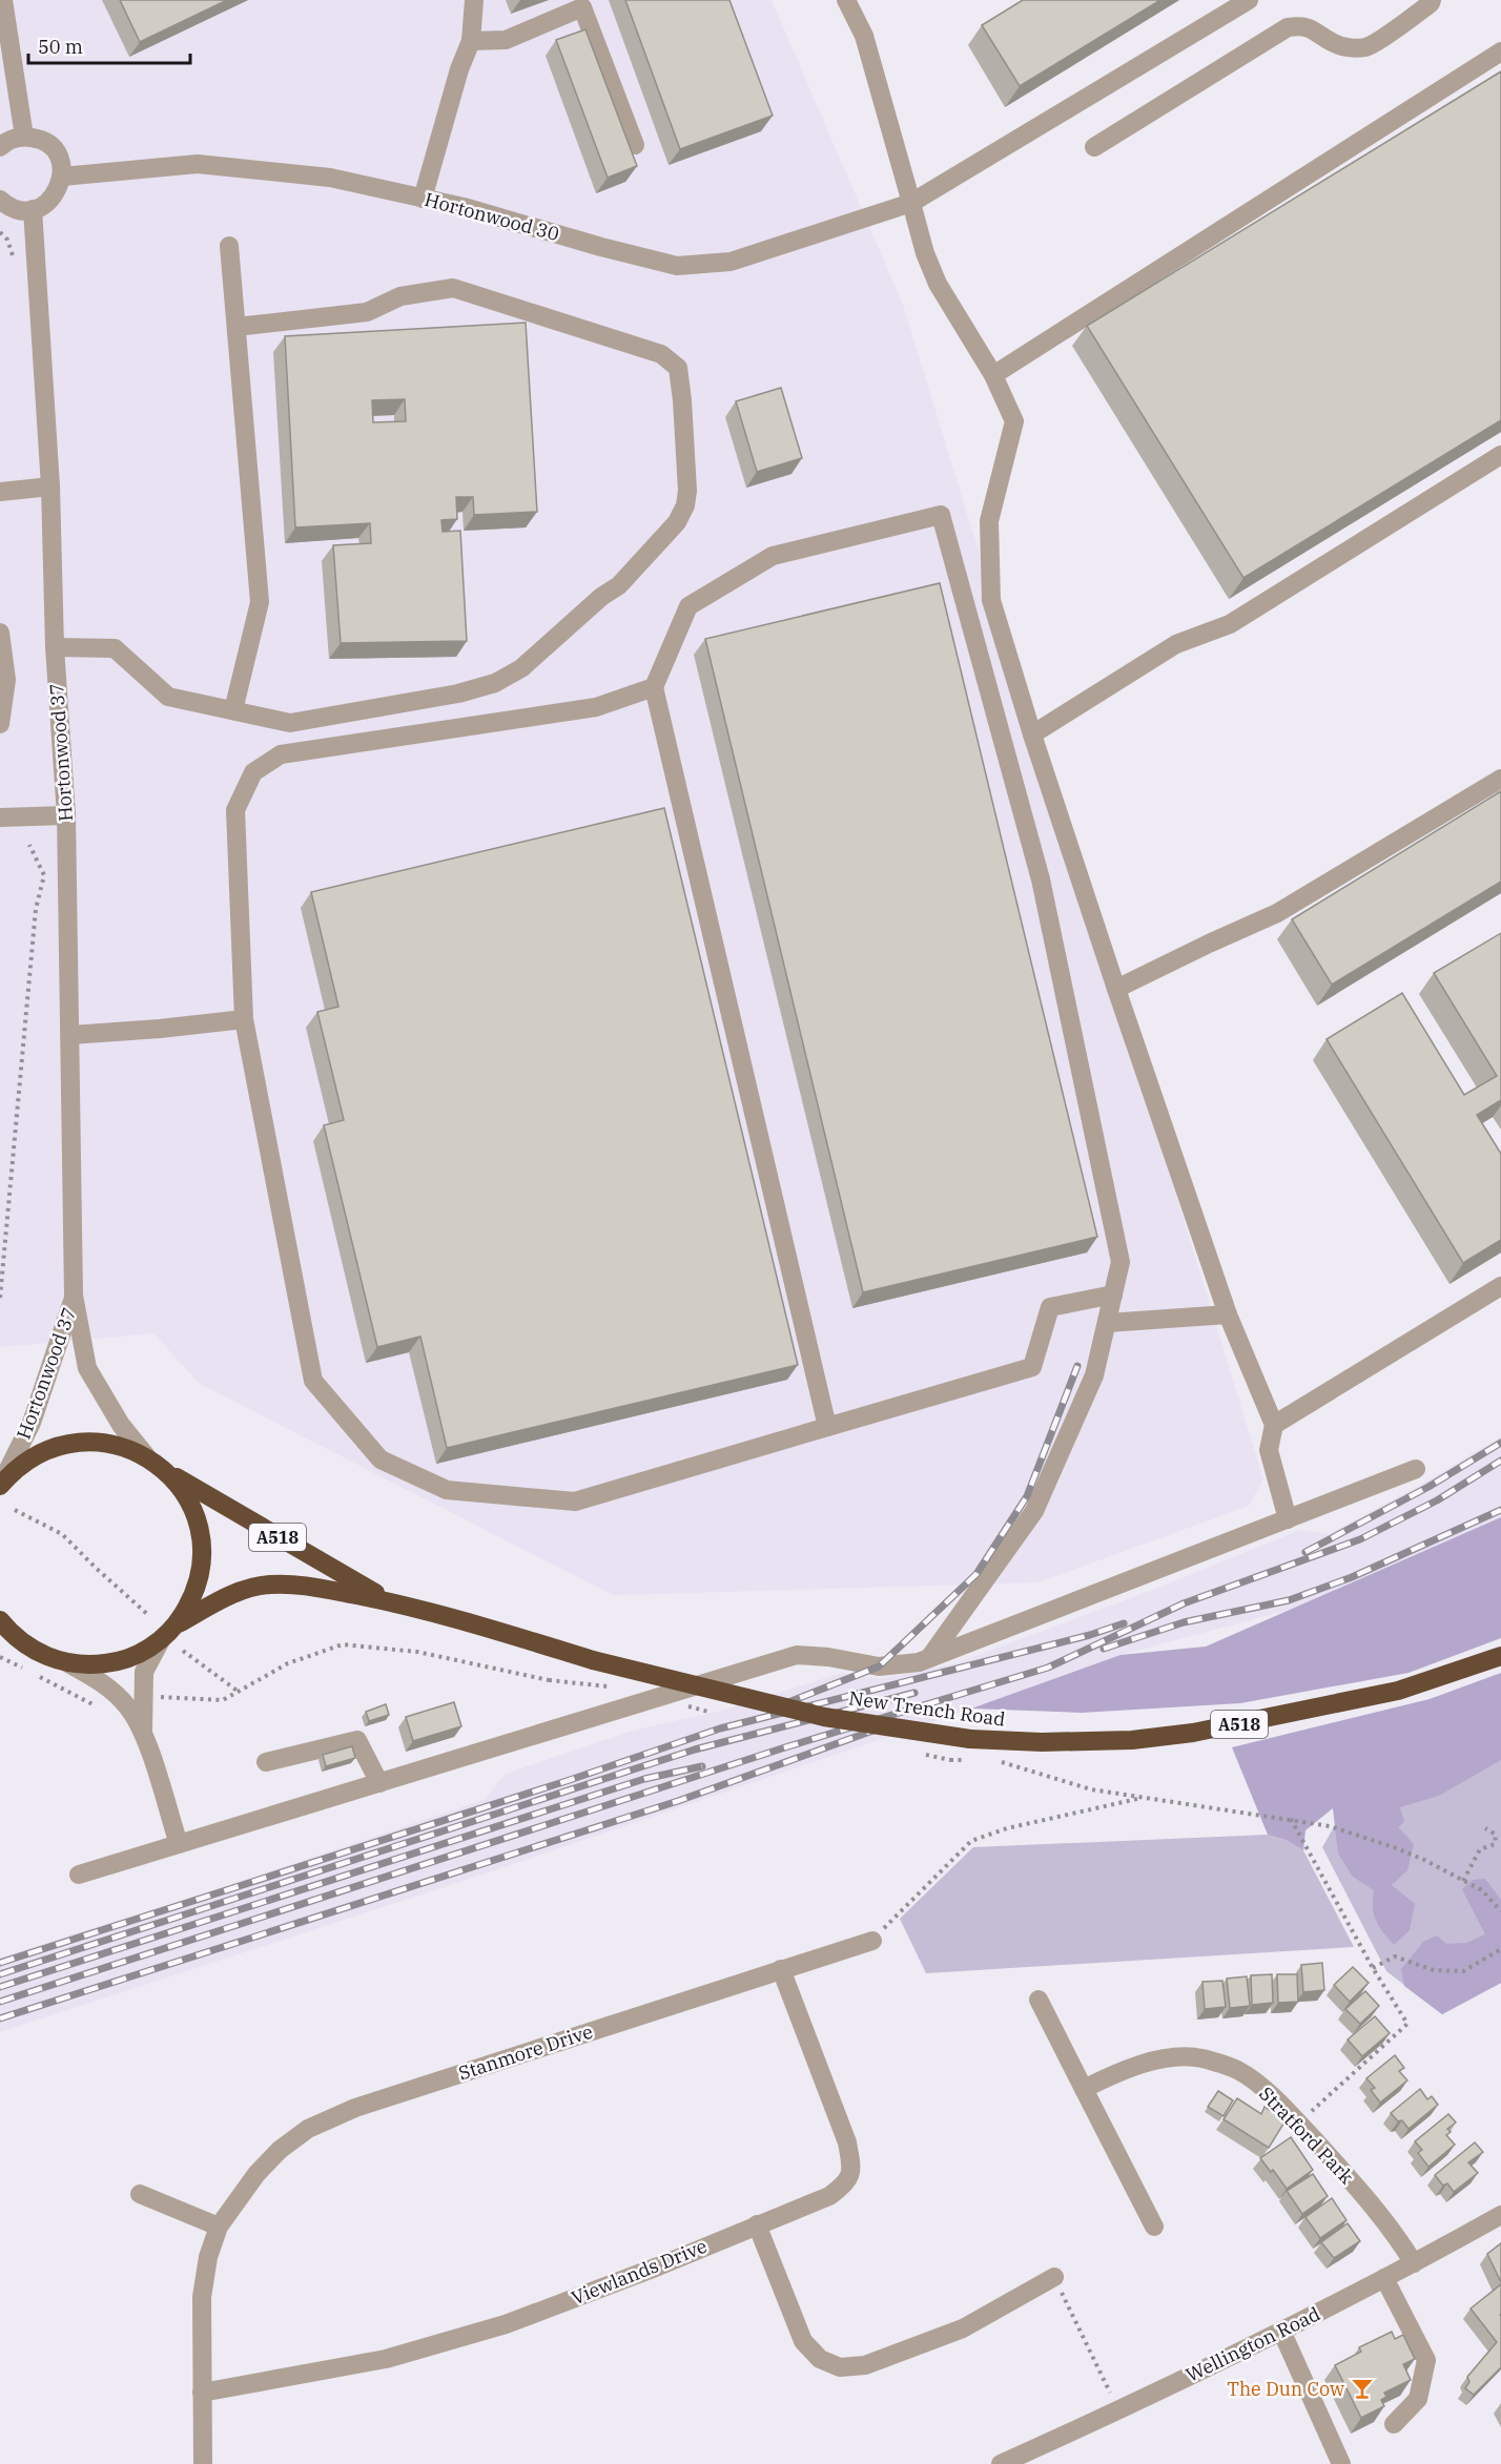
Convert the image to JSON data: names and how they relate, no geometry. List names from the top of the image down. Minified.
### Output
{"streets":{"highway":["A518","New Trench Road"],"street":["Hortonwood 30","Hortonwood 37","Stanmore Drive","Stratford Park","Viewlands Drive","Wellington Road"]},"crossings":[["Stanmore Drive","Viewlands Drive"],["Stratford Park","Wellington Road"]],"places":{"bar":["The Dun Cow"]},"scale_bar":"50 m"}
